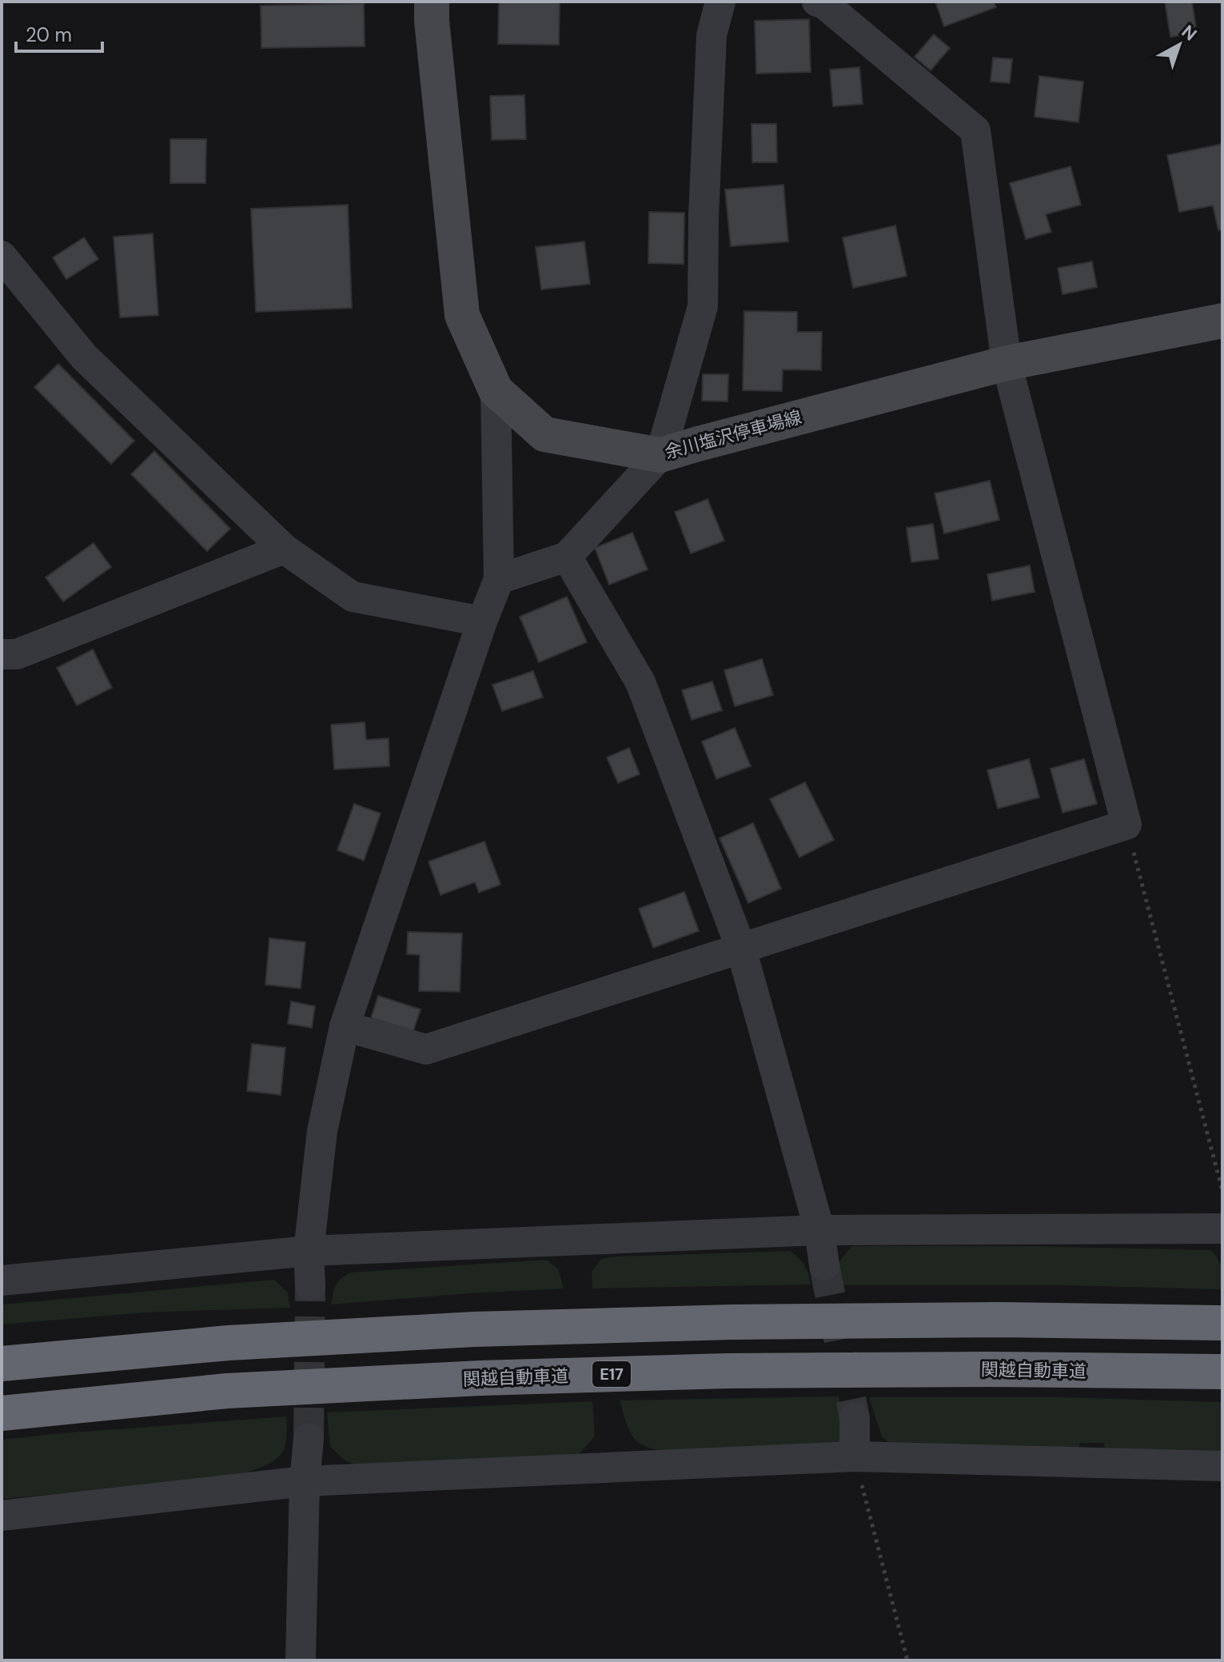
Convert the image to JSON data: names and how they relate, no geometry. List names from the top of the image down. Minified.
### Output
{"streets":{"highway":["関越自動車道","E17"],"main road":["余川塩沢停車場線"]},"scale_bar":"20 m","north":"top right"}
